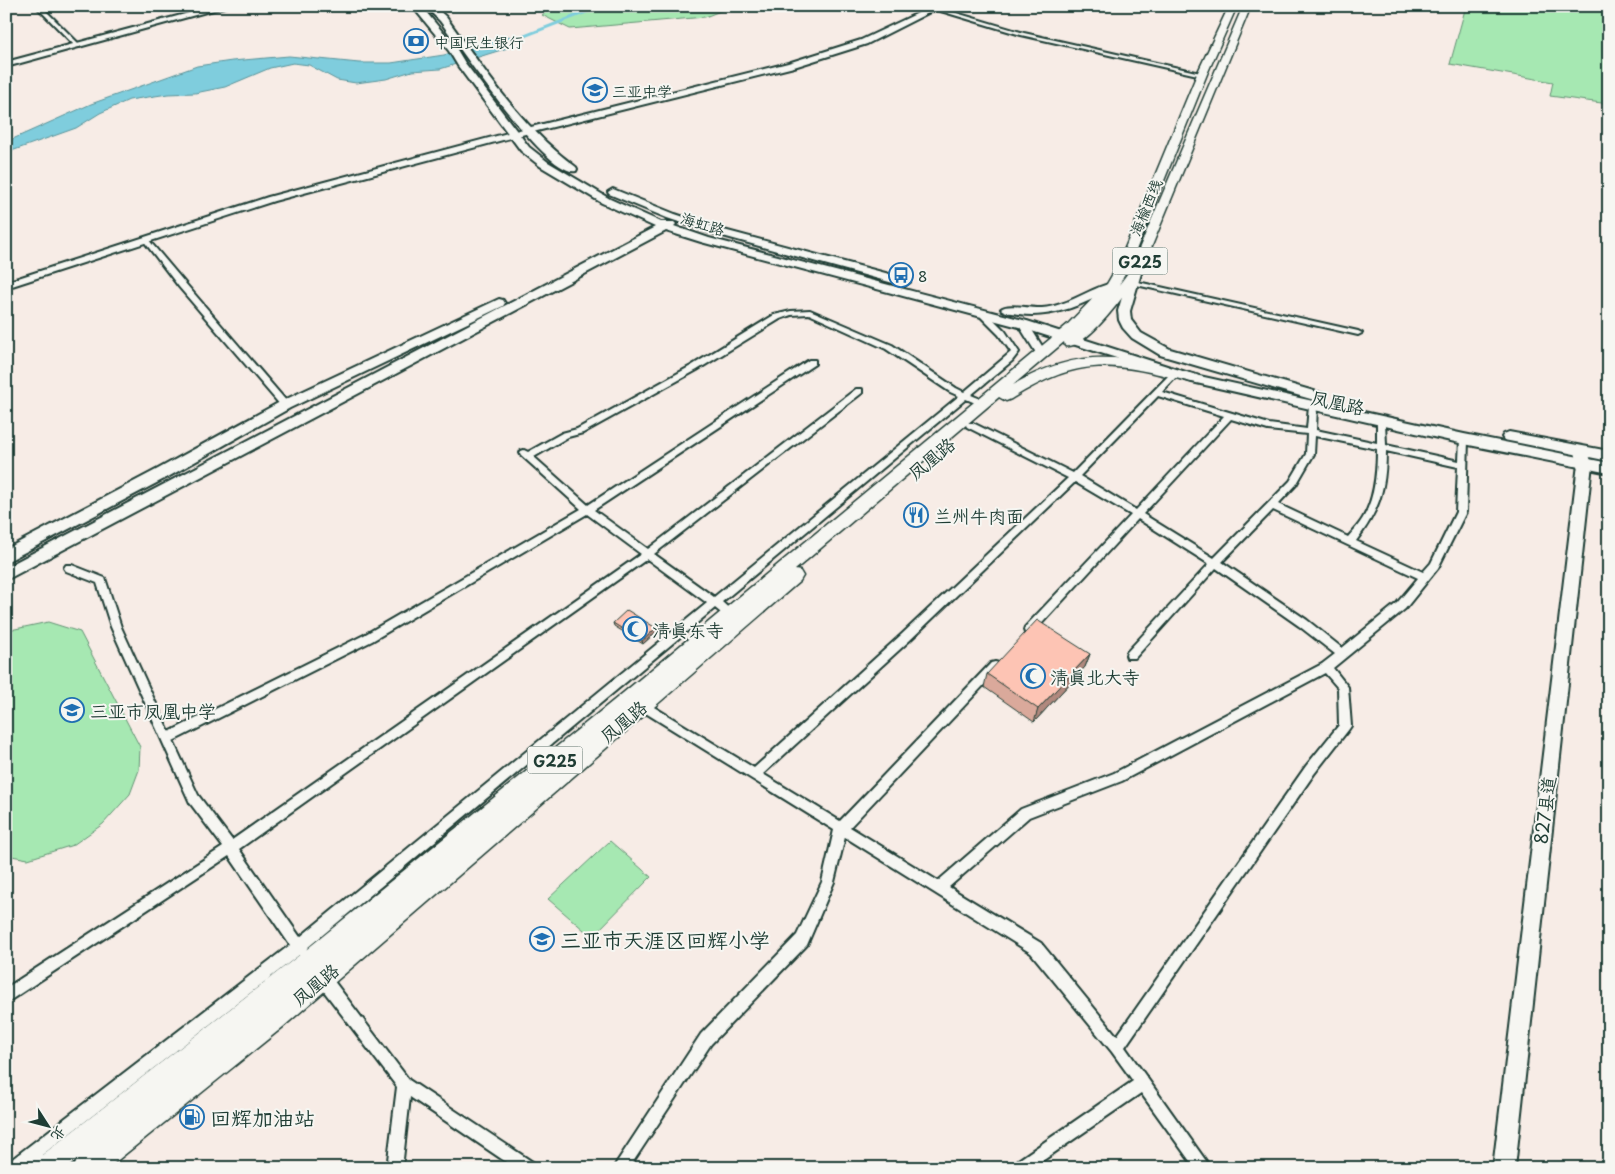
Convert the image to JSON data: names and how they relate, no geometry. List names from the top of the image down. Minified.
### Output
{"streets":{"highway":["海榆西线","G225","凤凰路"],"main road":["海虹路","827县道"]},"crossings":[["海榆西线","海虹路"],["海榆西线","凤凰路"],["海虹路","凤凰路"],["凤凰路","827县道"]],"places":{"bank":["中国民生银行"],"school or university":["三亚中学","三亚市凤凰中学","三亚市天涯区回辉小学"],"bus stop":["8"],"restaurant":["兰州牛肉面"],"mosque":["清真东寺","清真北大寺"],"fuel station":["回辉加油站"]},"north":"bottom right"}
